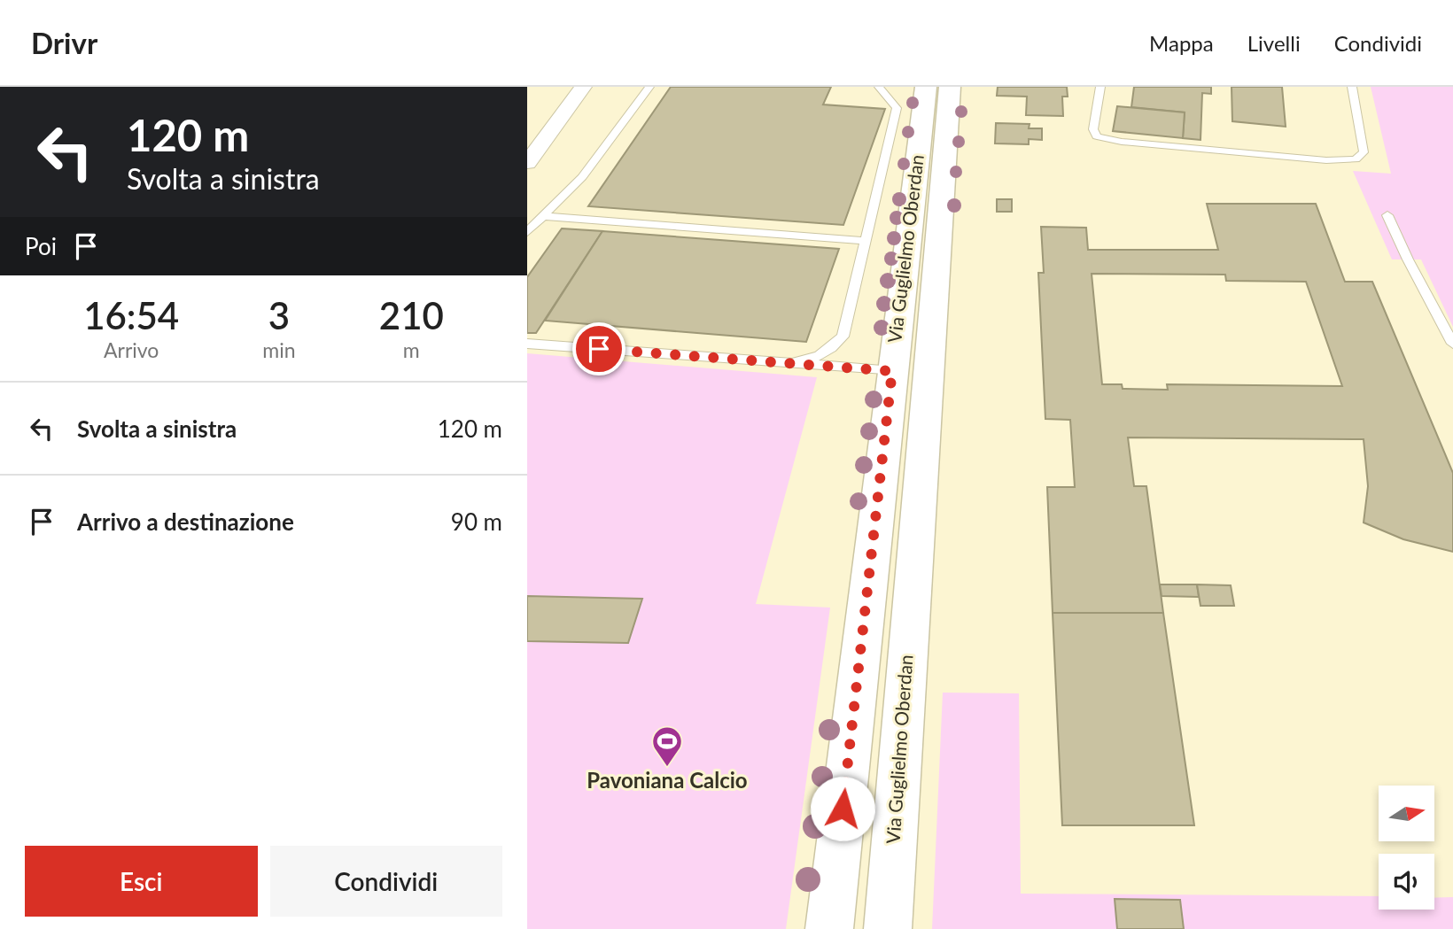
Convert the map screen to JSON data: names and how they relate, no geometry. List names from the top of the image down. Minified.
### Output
{"streets":{"main road":["Via Guglielmo Oberdan"]},"places":{"sports":["Pavoniana Calcio"]},"north":"right","page":{"header":"Drivr","nav":["Mappa","Livelli","Condividi"],"turn":["120 m","Svolta a sinistra"],"then":"Poi","eta":["16:54","Arrivo","3","min","210","m"],"list":[{"name":"Svolta a sinistra","value":"120 m"},{"name":"Arrivo a destinazione","value":"90 m"}],"buttons":["Esci","Condividi"]}}
